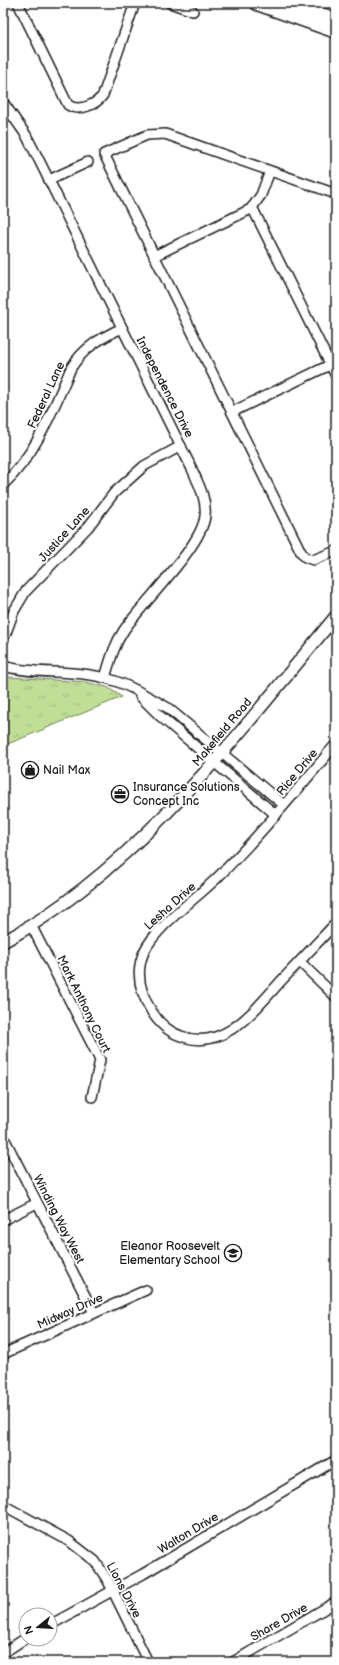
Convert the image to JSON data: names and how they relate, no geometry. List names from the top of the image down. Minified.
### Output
{"streets":{"street":["Independence Drive","Federal Lane","Justice Lane","Makefield Road","Rice Drive","Lesha Drive","Mark Anthony Court","Winding Way West","Midway Drive","Walton Drive","Lions Drive","Share Drive"]},"crossings":[["Independence Drive","Federal Lane"],["Independence Drive","Justice Lane"],["Makefield Road","Mark Anthony Court"],["Rice Drive","Lesha Drive"],["Winding Way West","Midway Drive"],["Walton Drive","Lions Drive"]],"places":{"shop":["Nail Max"],"office":["Insurance Solutions Concept Inc"],"school or university":["Eleanor Roosevelt Elementary School"]},"north":"left"}
